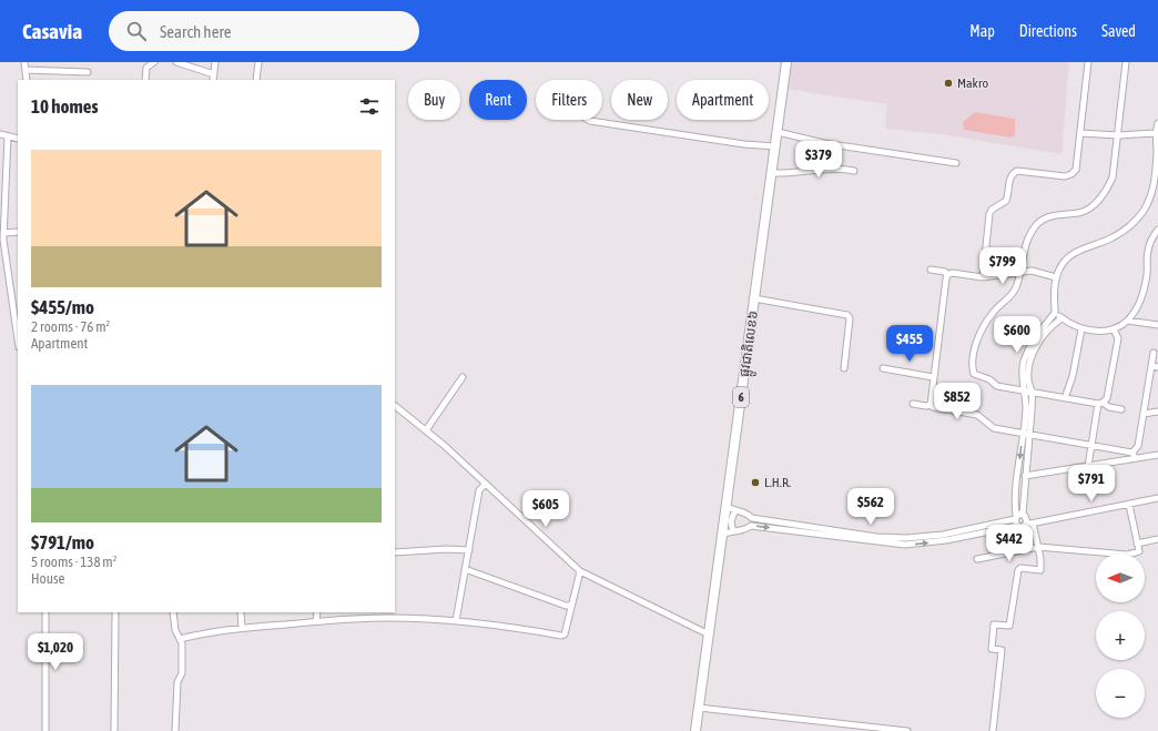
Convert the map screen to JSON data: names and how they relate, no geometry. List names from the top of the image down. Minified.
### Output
{"streets":{"highway":["ផ្លូវជាតិលេខ៦","6"]},"places":["Makro","L.H.R."],"north":"left","page":{"header":"Casavia","search":"Search here","nav":["Map","Directions","Saved"],"chip":["Buy","Rent","Filters","New","Apartment"],"heading":"10 homes","list":[{"name":"$455/mo","note":"2 rooms · 76 m² · Apartment"},{"name":"$791/mo","note":"5 rooms · 138 m² · House"}],"price":["$379","$799","$600","$455","$852","$791","$562","$605","$442","$1,020"],"map_buttons":["+","−"]}}
